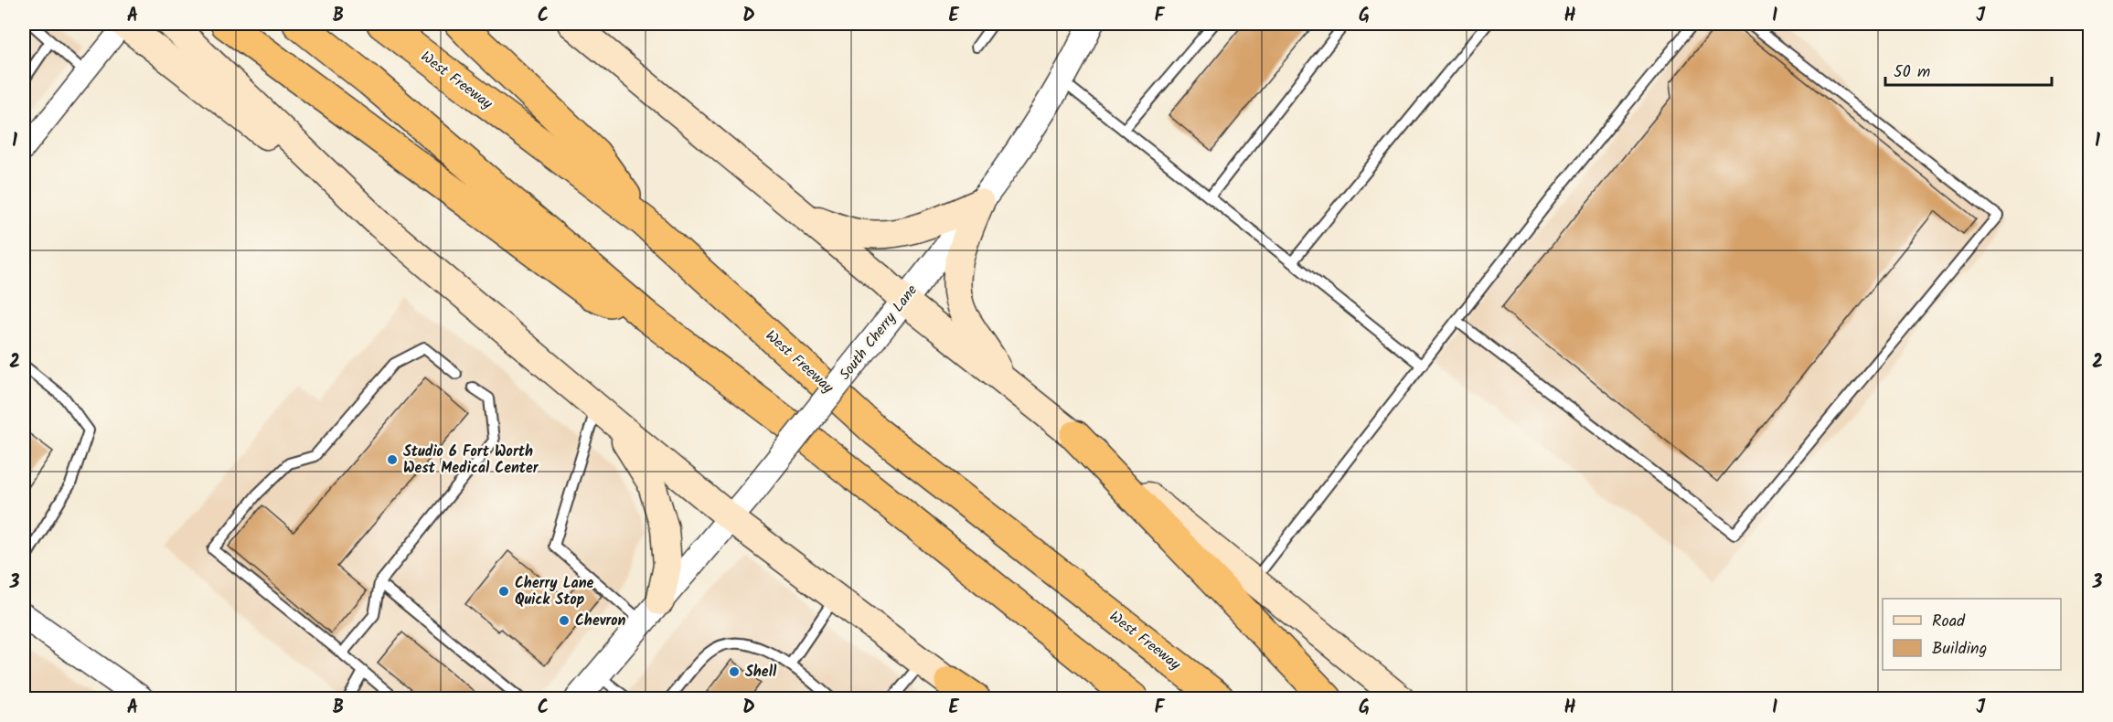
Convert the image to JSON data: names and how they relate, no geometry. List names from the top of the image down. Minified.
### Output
{"streets":{"highway":["West Freeway"],"street":["South Cherry Lane"]},"places":["Studio 6 Fort Worth West Medical Center","Cherry Lane Quick Stop","Chevron","Shell"],"legend":["Road","Building"],"scale_bar":"50 m","grid":{"columns":["A","B","C","D","E","F","G","H","I","J"],"rows":["1","2","3"]}}
